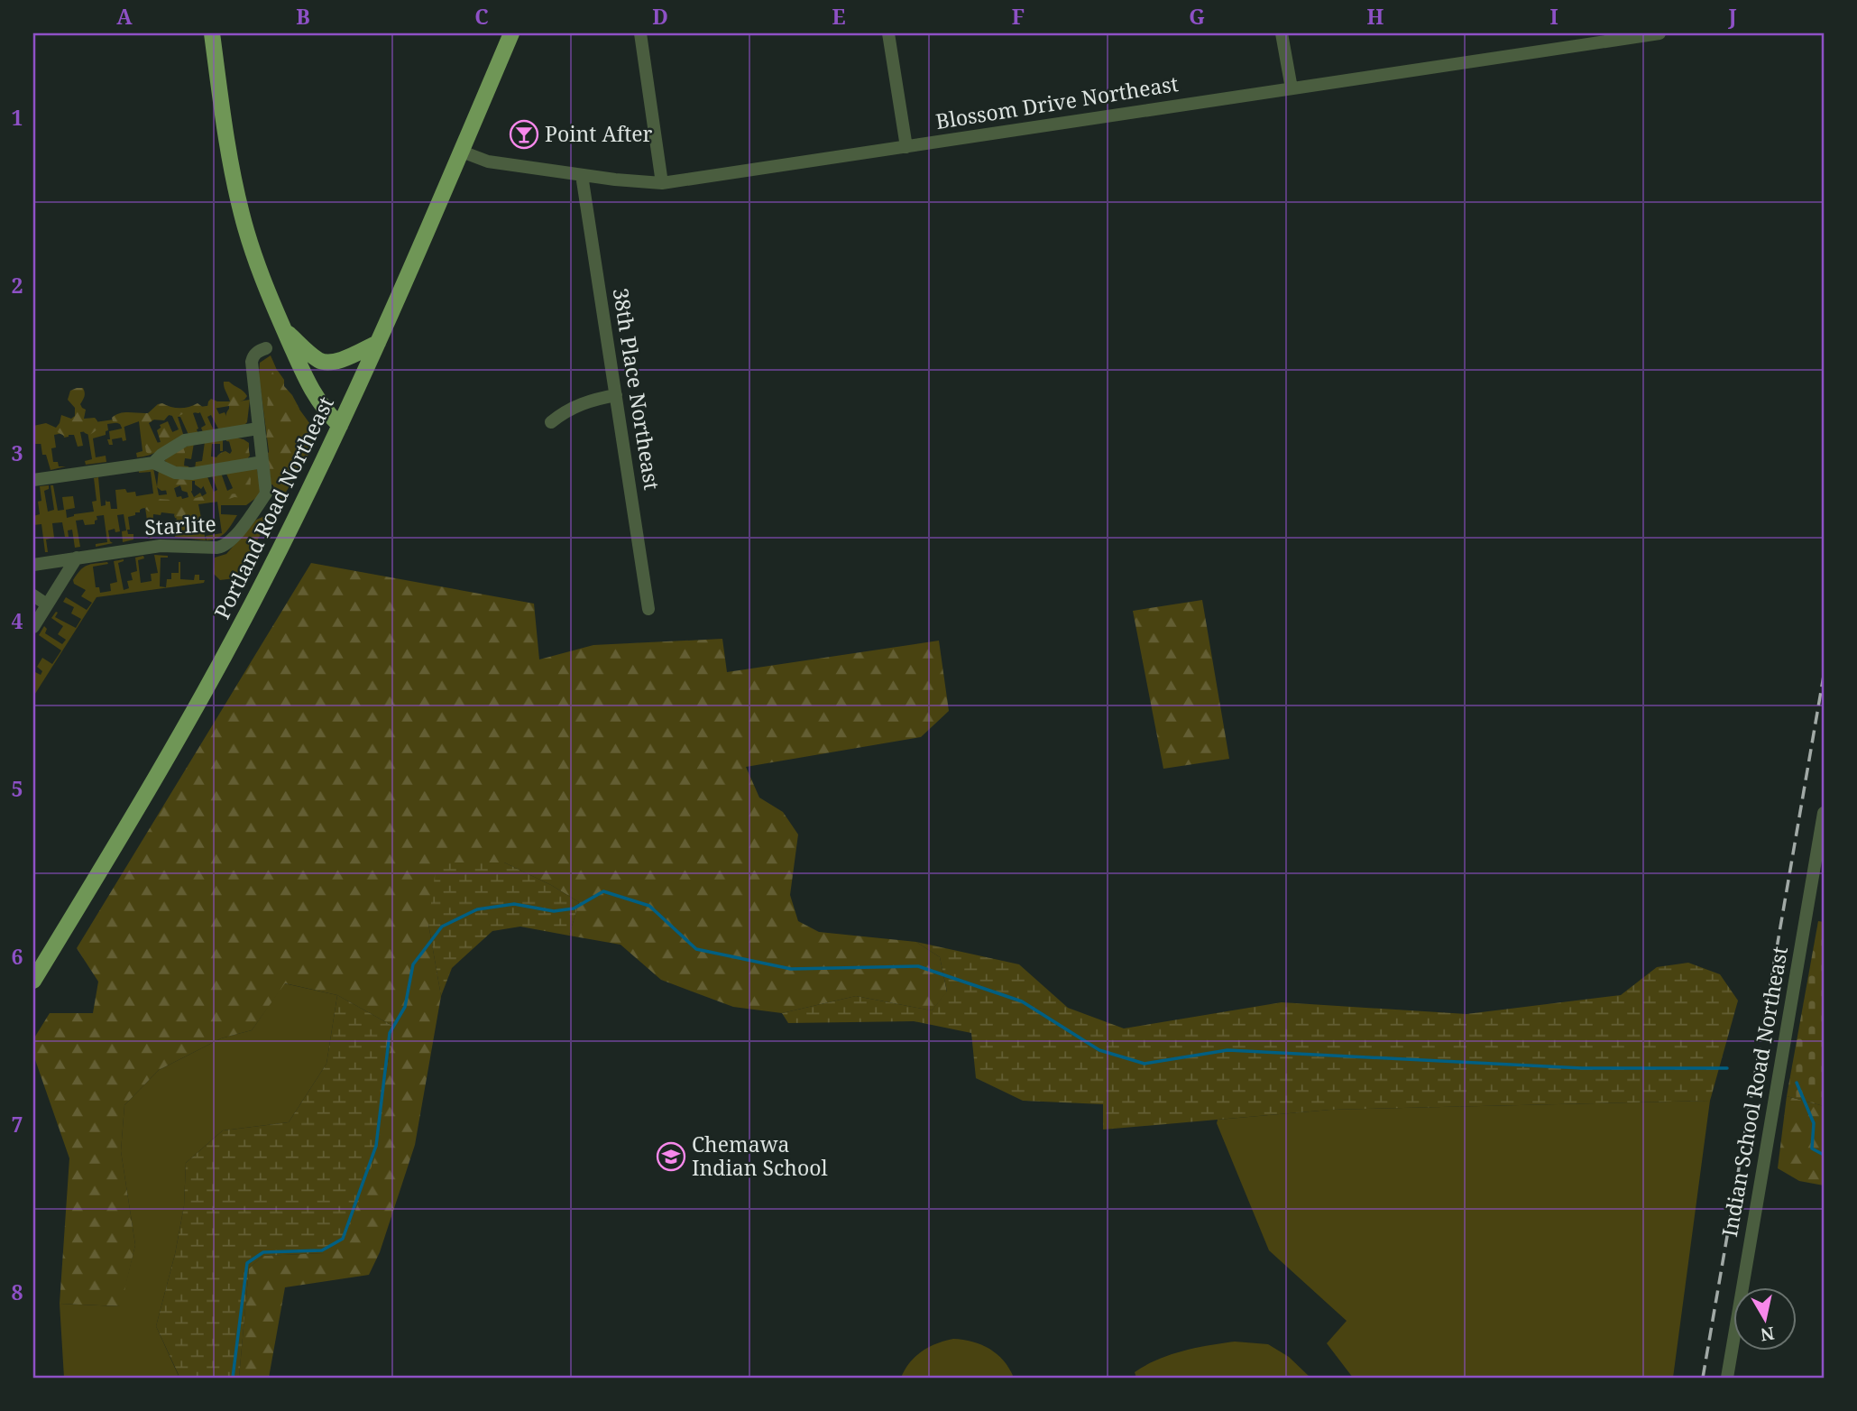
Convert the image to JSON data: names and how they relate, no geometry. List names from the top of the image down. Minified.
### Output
{"streets":{"main road":["Portland Road Northeast"],"street":["Blossom Drive Northeast","38th Place Northeast","Starlite","Indian School Road Northeast"]},"crossings":[["Blossom Drive Northeast","38th Place Northeast"],["Blossom Drive Northeast","Portland Road Northeast"]],"places":{"bar":["Point After"],"school or university":["Chemawa Indian School"]},"north":"bottom","grid":{"columns":["A","B","C","D","E","F","G","H","I","J"],"rows":["1","2","3","4","5","6","7","8"]}}
